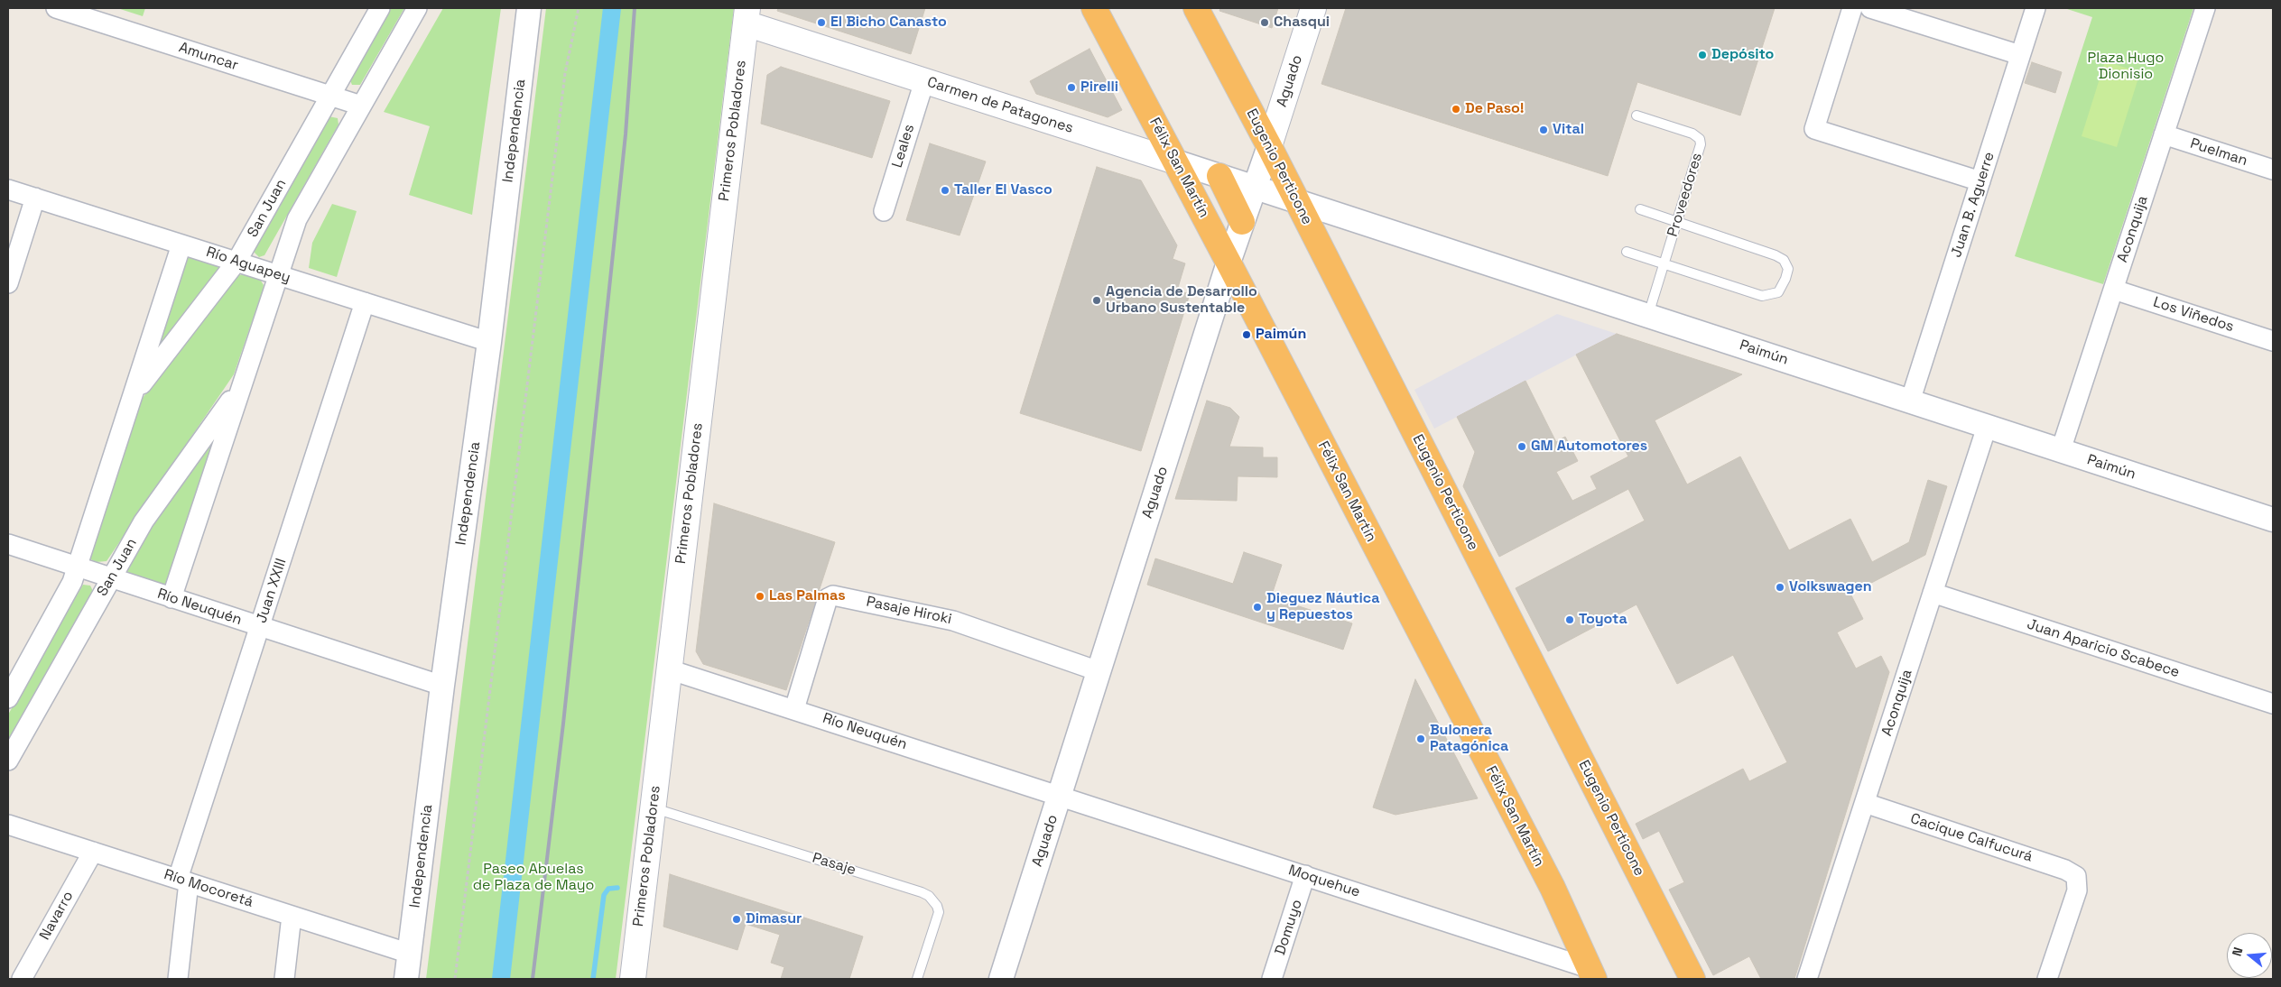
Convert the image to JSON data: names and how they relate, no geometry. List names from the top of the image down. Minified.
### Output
{"streets":{"highway":["Eugenio Perticone","Félix San Martín"],"main road":["Aguado","Carmen de Patagones","Primeros Pobladores"],"street":["Amuncar","Independencia","Leales","Puelman","Juan B. Aguerre","San Juan","Aconquija","Río Aguapey","Los Viñedos","Paimún","Juan XXIII","Río Neuquén","Pasaje Hiroki","Juan Aparicio Scabece","Cacique Calfucurá","Moquehue","Río Mocoretá","Navarro","Domuyo"],"lane":["Proveedores","Pasaje"]},"crossings":[["Amuncar","San Juan"],["Aguado","Carmen de Patagones"],["Aguado","Eugenio Perticone"],["Aguado","Félix San Martín"],["Aguado","Paimún"],["Aguado","Río Neuquén"],["Aguado","Pasaje Hiroki"],["Aguado","Moquehue"],["Carmen de Patagones","Primeros Pobladores"],["Carmen de Patagones","Leales"],["Carmen de Patagones","Félix San Martín"],["Carmen de Patagones","Paimún"],["Independencia","Río Aguapey"],["Independencia","Río Neuquén"],["Independencia","Río Mocoretá"],["Primeros Pobladores","Río Neuquén"],["Primeros Pobladores","Pasaje"],["Puelman","Aconquija"],["Eugenio Perticone","Paimún"],["Félix San Martín","Moquehue"],["Proveedores","Paimún"],["Juan B. Aguerre","Paimún"],["San Juan","Río Aguapey"],["San Juan","Río Neuquén"],["Aconquija","Los Viñedos"],["Aconquija","Paimún"],["Aconquija","Juan Aparicio Scabece"],["Aconquija","Cacique Calfucurá"],["Río Aguapey","Juan XXIII"],["Juan XXIII","Río Neuquén"],["Juan XXIII","Río Mocoretá"],["Río Neuquén","Pasaje Hiroki"],["Río Neuquén","Moquehue"],["Moquehue","Domuyo"],["Río Mocoretá","Navarro"]],"parks":["Plaza Hugo Dionisio","Paseo Abuelas de Plaza de Mayo"],"places":["El Bicho Canasto","Chasqui","Depósito","Pirelli","De Paso!","Vital","Taller El Vasco","Agencia de Desarrollo Urbano Sustentable","Paimún","GM Automotores","Volkswagen","Las Palmas","Dieguez Náutica y Repuestos","Toyota","Bulonera Patagónica","Dimasur"],"north":"left"}
